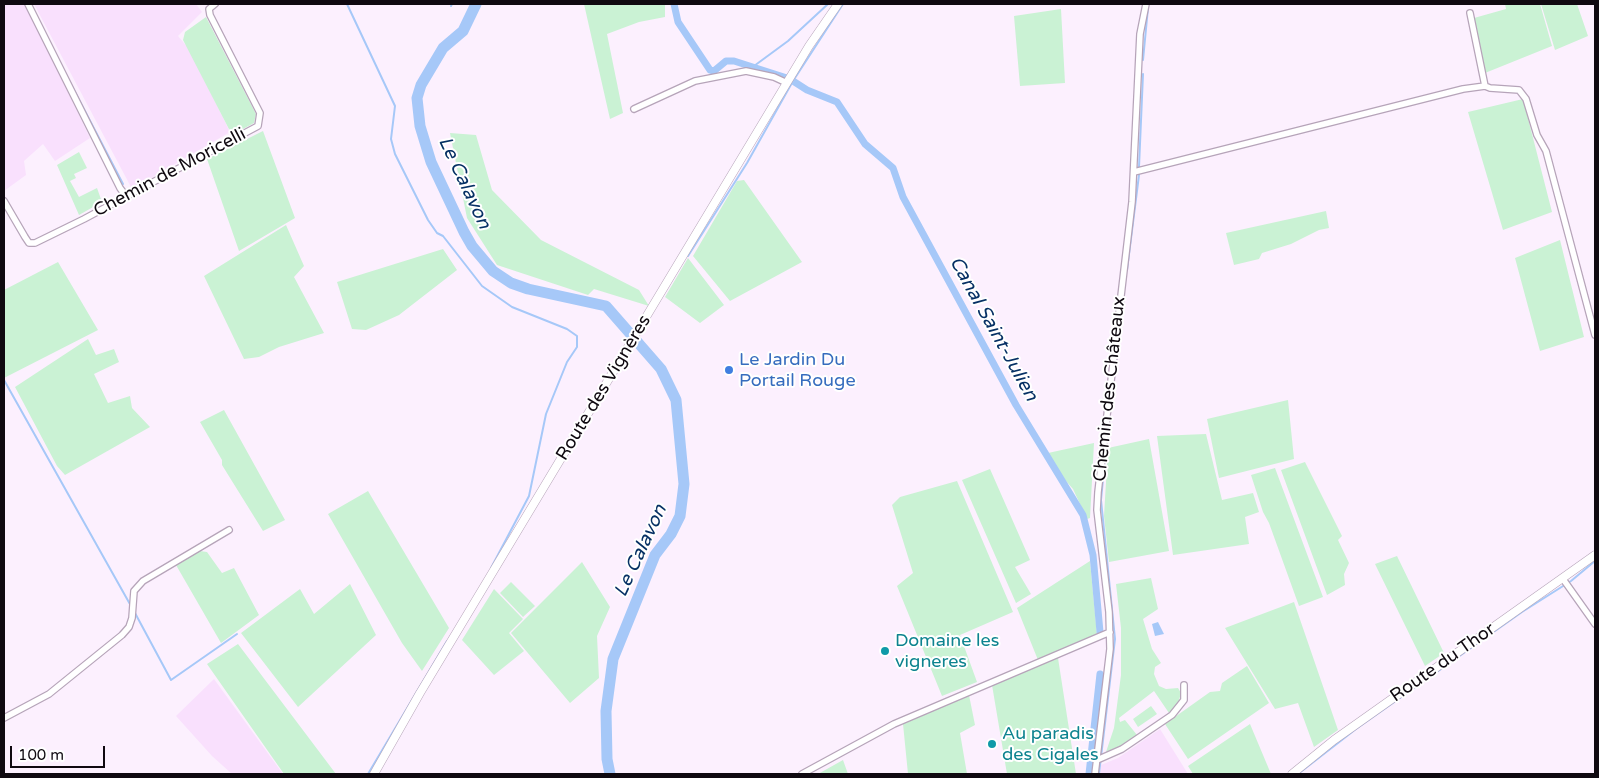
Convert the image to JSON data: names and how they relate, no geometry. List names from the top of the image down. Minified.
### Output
{"streets":{"street":["Chemin de Moricelli","Route des Vignères","Chemin des Châteaux","Route du Thor"]},"water":["Le Calavon","Canal Saint-Julien"],"places":["Le Jardin Du Portail Rouge","Domaine les vigneres","Au paradis des Cigales"],"scale_bar":"100 m"}
